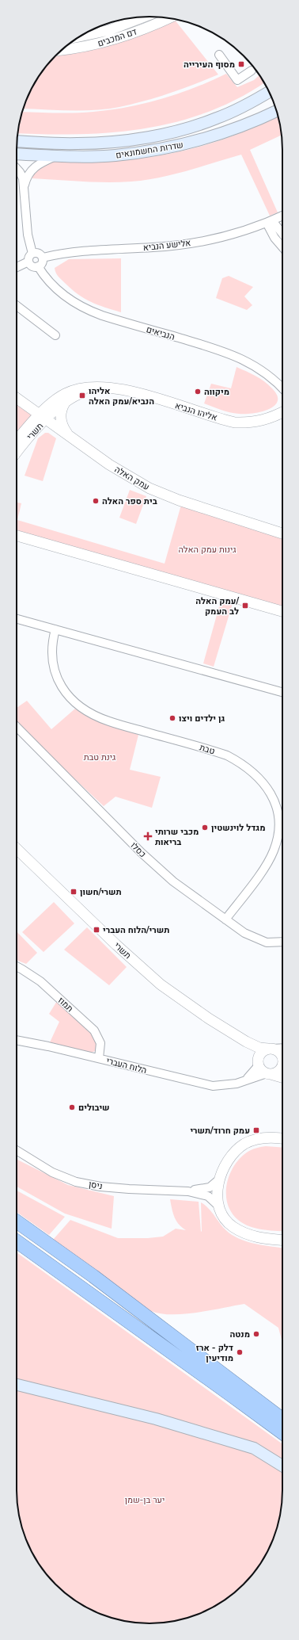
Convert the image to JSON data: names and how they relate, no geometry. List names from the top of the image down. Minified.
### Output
{"streets":{"main road":["שדרות החשמונאים"],"street":["דם המכבים","אלישע הנביא","הנביאים","אליהו הנביא","תשרי","עמק האלה","טבת","כסלו","תמוז","הלוח העברי","ניסן"]},"crossings":[["אלישע הנביא","הנביאים"],["אליהו הנביא","תשרי"],["אליהו הנביא","עמק האלה"],["תשרי","עמק האלה"],["תשרי","הלוח העברי"],["טבת","כסלו"],["תמוז","הלוח העברי"]],"parks":["גינות עמק האלה","גינת טבת","יער בן-שמן"],"places":{"transit":["מסוף העירייה","אליהו הנביא/עמק האלה","עמק האלה/ לב העמק","תשרי/חשון","תשרי/הלוח העברי","עמק חרוד/תשרי"],"other":["מיקווה","בית ספר האלה","גן ילדים ויצו","מגדל לוינשטין","שיבולים","מנטה","דלק - ארז מודיעין"],"health":["מכבי שרותי בריאות"]}}
